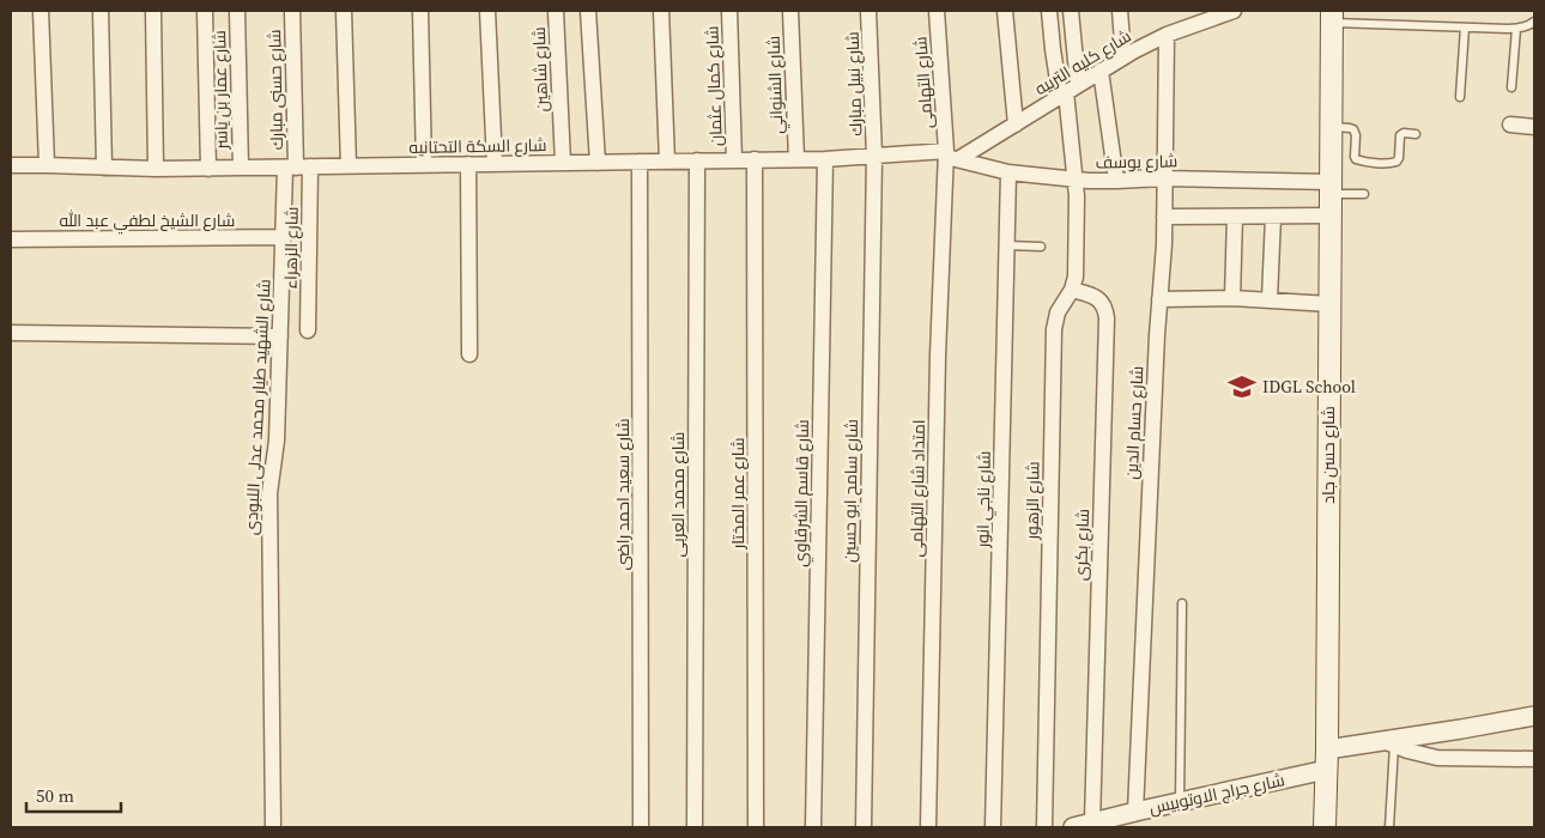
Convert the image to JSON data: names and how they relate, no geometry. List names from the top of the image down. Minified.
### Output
{"streets":{"main road":["شارع حسن جاد"],"street":["شارع كليه التربيه","شارع شاهين","شارع التهامى","شارع نبيل مبارك","شارع الشنواني","شارع كمال عثمان","شارع عمار بن ياسر","شارع حسنى مبارك","شارع السكة التحتانيه","شارع يوسف","شارع الشيخ لطفي عبد الله","شارع الزهراء","شارع الشهيد طيار محمد عدلى اللبودى","شارع حسام الدين","امتداد شارع التهامى","شارع سامح ابو حسين","شارع عمر المختار","شارع قاسم الشرقاوي","شارع سعيد احمد راضى","شارع محمد العربى","شارع ناجي انور","شارع الزهور","شارع بكرى","شارع جراج الاوتوبيس"]},"crossings":[["شارع كليه التربيه","شارع التهامى"],["شارع كليه التربيه","شارع السكة التحتانيه"],["شارع كليه التربيه","شارع يوسف"],["شارع كليه التربيه","شارع حسام الدين"],["شارع كليه التربيه","امتداد شارع التهامى"],["شارع كليه التربيه","شارع الزهور"],["شارع شاهين","شارع السكة التحتانيه"],["شارع التهامى","شارع السكة التحتانيه"],["شارع التهامى","شارع يوسف"],["شارع التهامى","امتداد شارع التهامى"],["شارع نبيل مبارك","شارع السكة التحتانيه"],["شارع نبيل مبارك","شارع سامح ابو حسين"],["شارع الشنواني","شارع السكة التحتانيه"],["شارع كمال عثمان","شارع السكة التحتانيه"],["شارع عمار بن ياسر","شارع السكة التحتانيه"],["شارع حسنى مبارك","شارع السكة التحتانيه"],["شارع حسنى مبارك","شارع الزهراء"],["شارع حسنى مبارك","شارع الشهيد طيار محمد عدلى اللبودى"],["شارع السكة التحتانيه","شارع يوسف"],["شارع السكة التحتانيه","شارع الزهراء"],["شارع السكة التحتانيه","شارع الشهيد طيار محمد عدلى اللبودى"],["شارع السكة التحتانيه","امتداد شارع التهامى"],["شارع السكة التحتانيه","شارع سامح ابو حسين"],["شارع السكة التحتانيه","شارع عمر المختار"],["شارع السكة التحتانيه","شارع قاسم الشرقاوي"],["شارع السكة التحتانيه","شارع سعيد احمد راضى"],["شارع السكة التحتانيه","شارع محمد العربى"],["شارع يوسف","شارع حسام الدين"],["شارع يوسف","شارع حسن جاد"],["شارع يوسف","امتداد شارع التهامى"],["شارع يوسف","شارع ناجي انور"],["شارع يوسف","شارع الزهور"],["شارع الشيخ لطفي عبد الله","شارع الشهيد طيار محمد عدلى اللبودى"],["شارع الزهراء","شارع الشهيد طيار محمد عدلى اللبودى"],["شارع حسام الدين","شارع جراج الاوتوبيس"],["شارع حسن جاد","شارع جراج الاوتوبيس"],["شارع الزهور","شارع بكرى"],["شارع بكرى","شارع جراج الاوتوبيس"]],"places":{"school or university":["IDGL School"]},"scale_bar":"50 m"}
